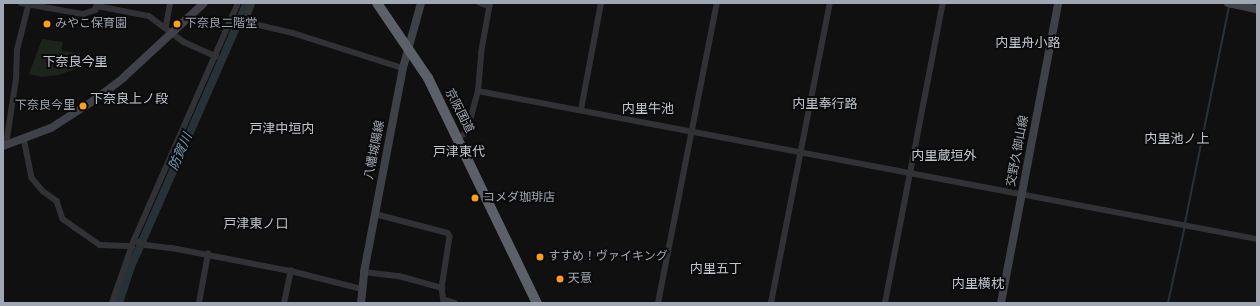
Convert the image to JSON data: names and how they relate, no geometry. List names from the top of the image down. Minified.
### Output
{"streets":{"highway":["京阪国道"],"main road":["八幡城陽線","交野久御山線"]},"crossings":[["京阪国道","八幡城陽線"]],"districts":["内里舟小路","下奈良今里","下奈良上ノ段","内里奉行路","内里牛池","戸津中垣内","内里池ノ上","戸津東代","内里蔵垣外","戸津東ノ口","内里五丁","内里横枕"],"water":["防賀川"],"places":["みやこ保育園","下奈良二階堂","下奈良今里","コメダ珈琲店","すすめ！ヴァイキング","天意"]}
